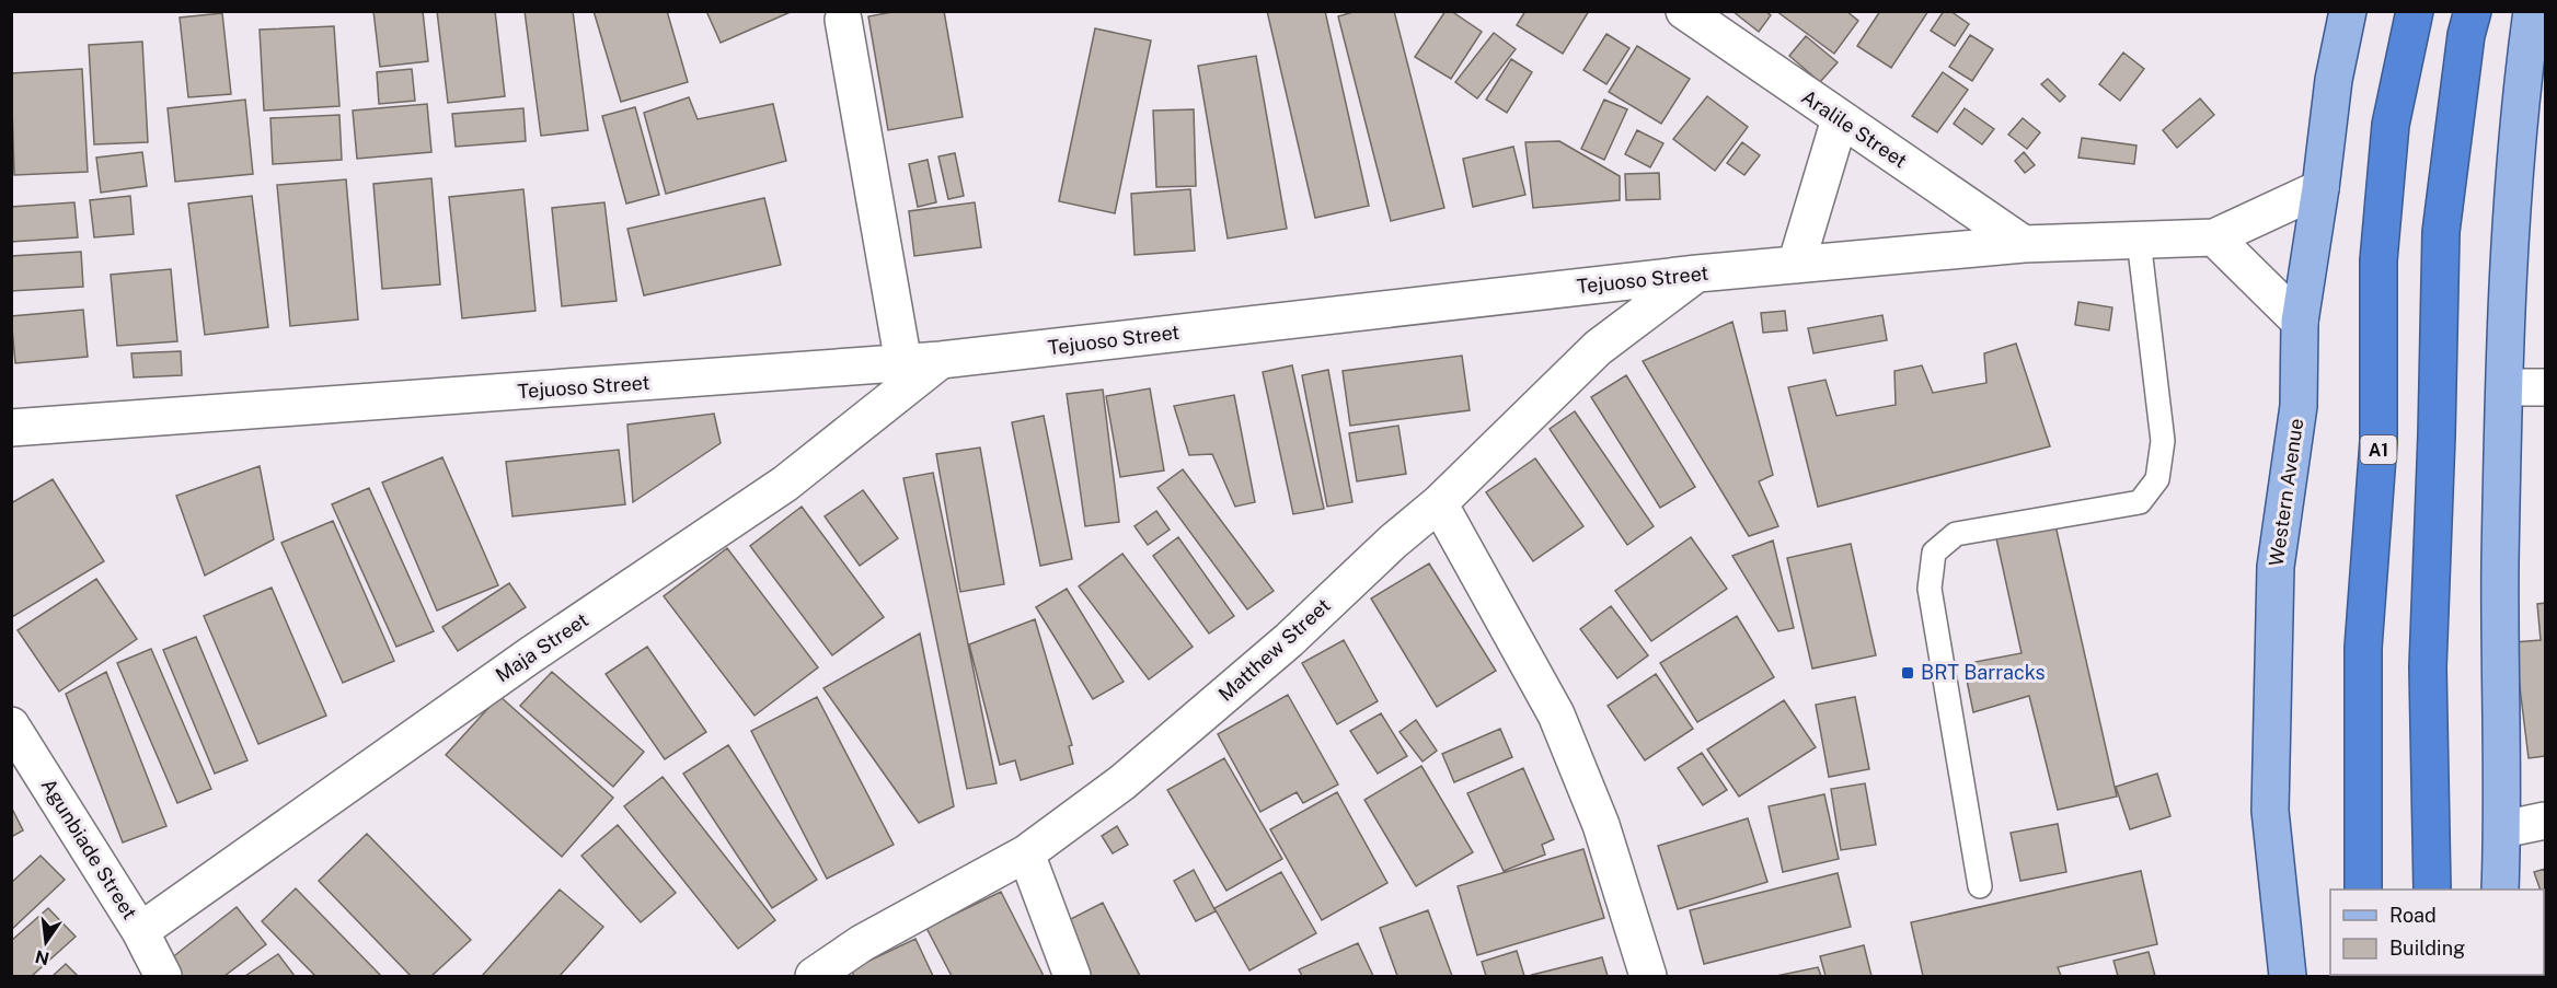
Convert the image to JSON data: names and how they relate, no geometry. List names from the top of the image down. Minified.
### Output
{"streets":{"highway":["A1"],"main road":["Western Avenue"],"street":["Aralile Street","Tejuoso Street","Maja Street","Matthew Street","Agunbiade Street"]},"crossings":[["Aralile Street","Tejuoso Street"],["Tejuoso Street","Maja Street"],["Tejuoso Street","Matthew Street"],["Maja Street","Agunbiade Street"]],"places":{"transit":["BRT Barracks"]},"legend":["Road","Building"],"north":"bottom"}
